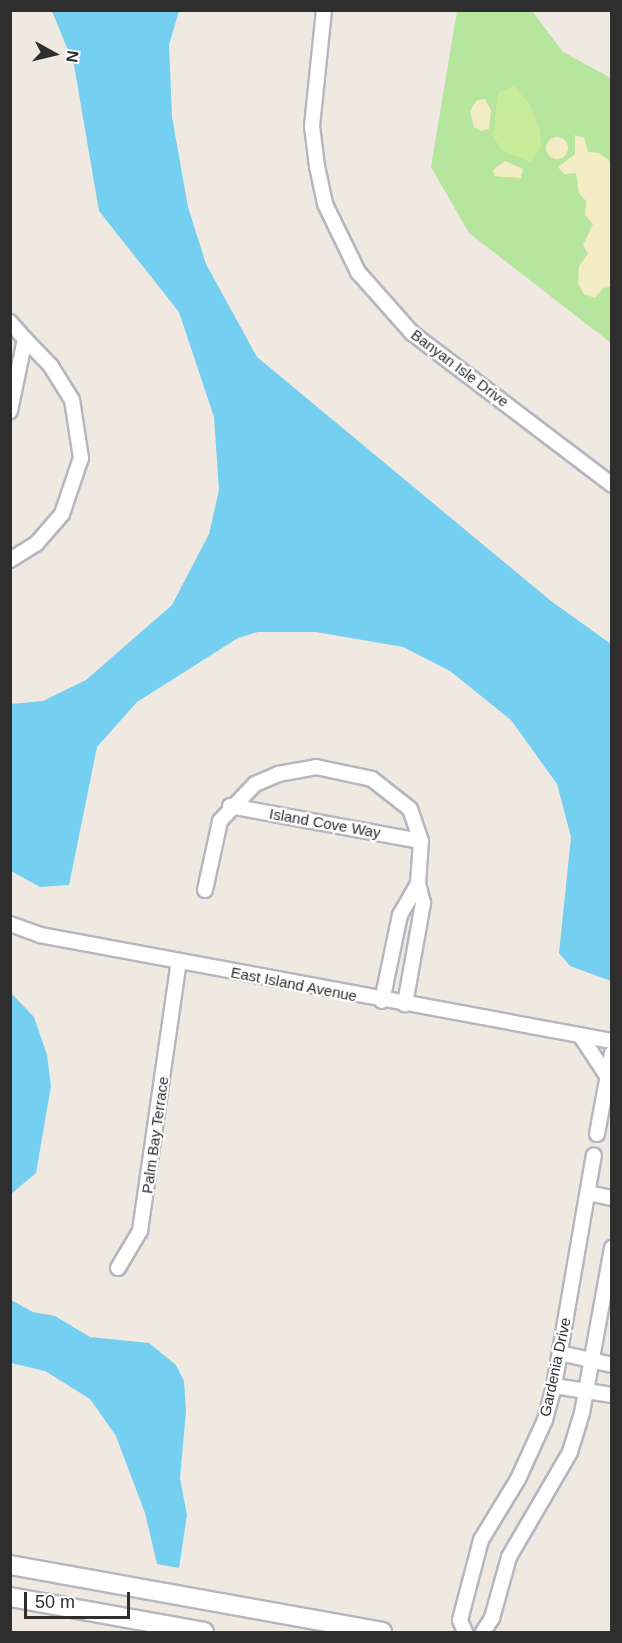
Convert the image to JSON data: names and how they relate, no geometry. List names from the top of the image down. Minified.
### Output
{"streets":{"street":["Banyan Isle Drive","Island Cove Way","East Island Avenue","Palm Bay Terrace","Gardenia Drive"]},"crossings":[["East Island Avenue","Palm Bay Terrace"]],"scale_bar":"50 m","north":"right"}
